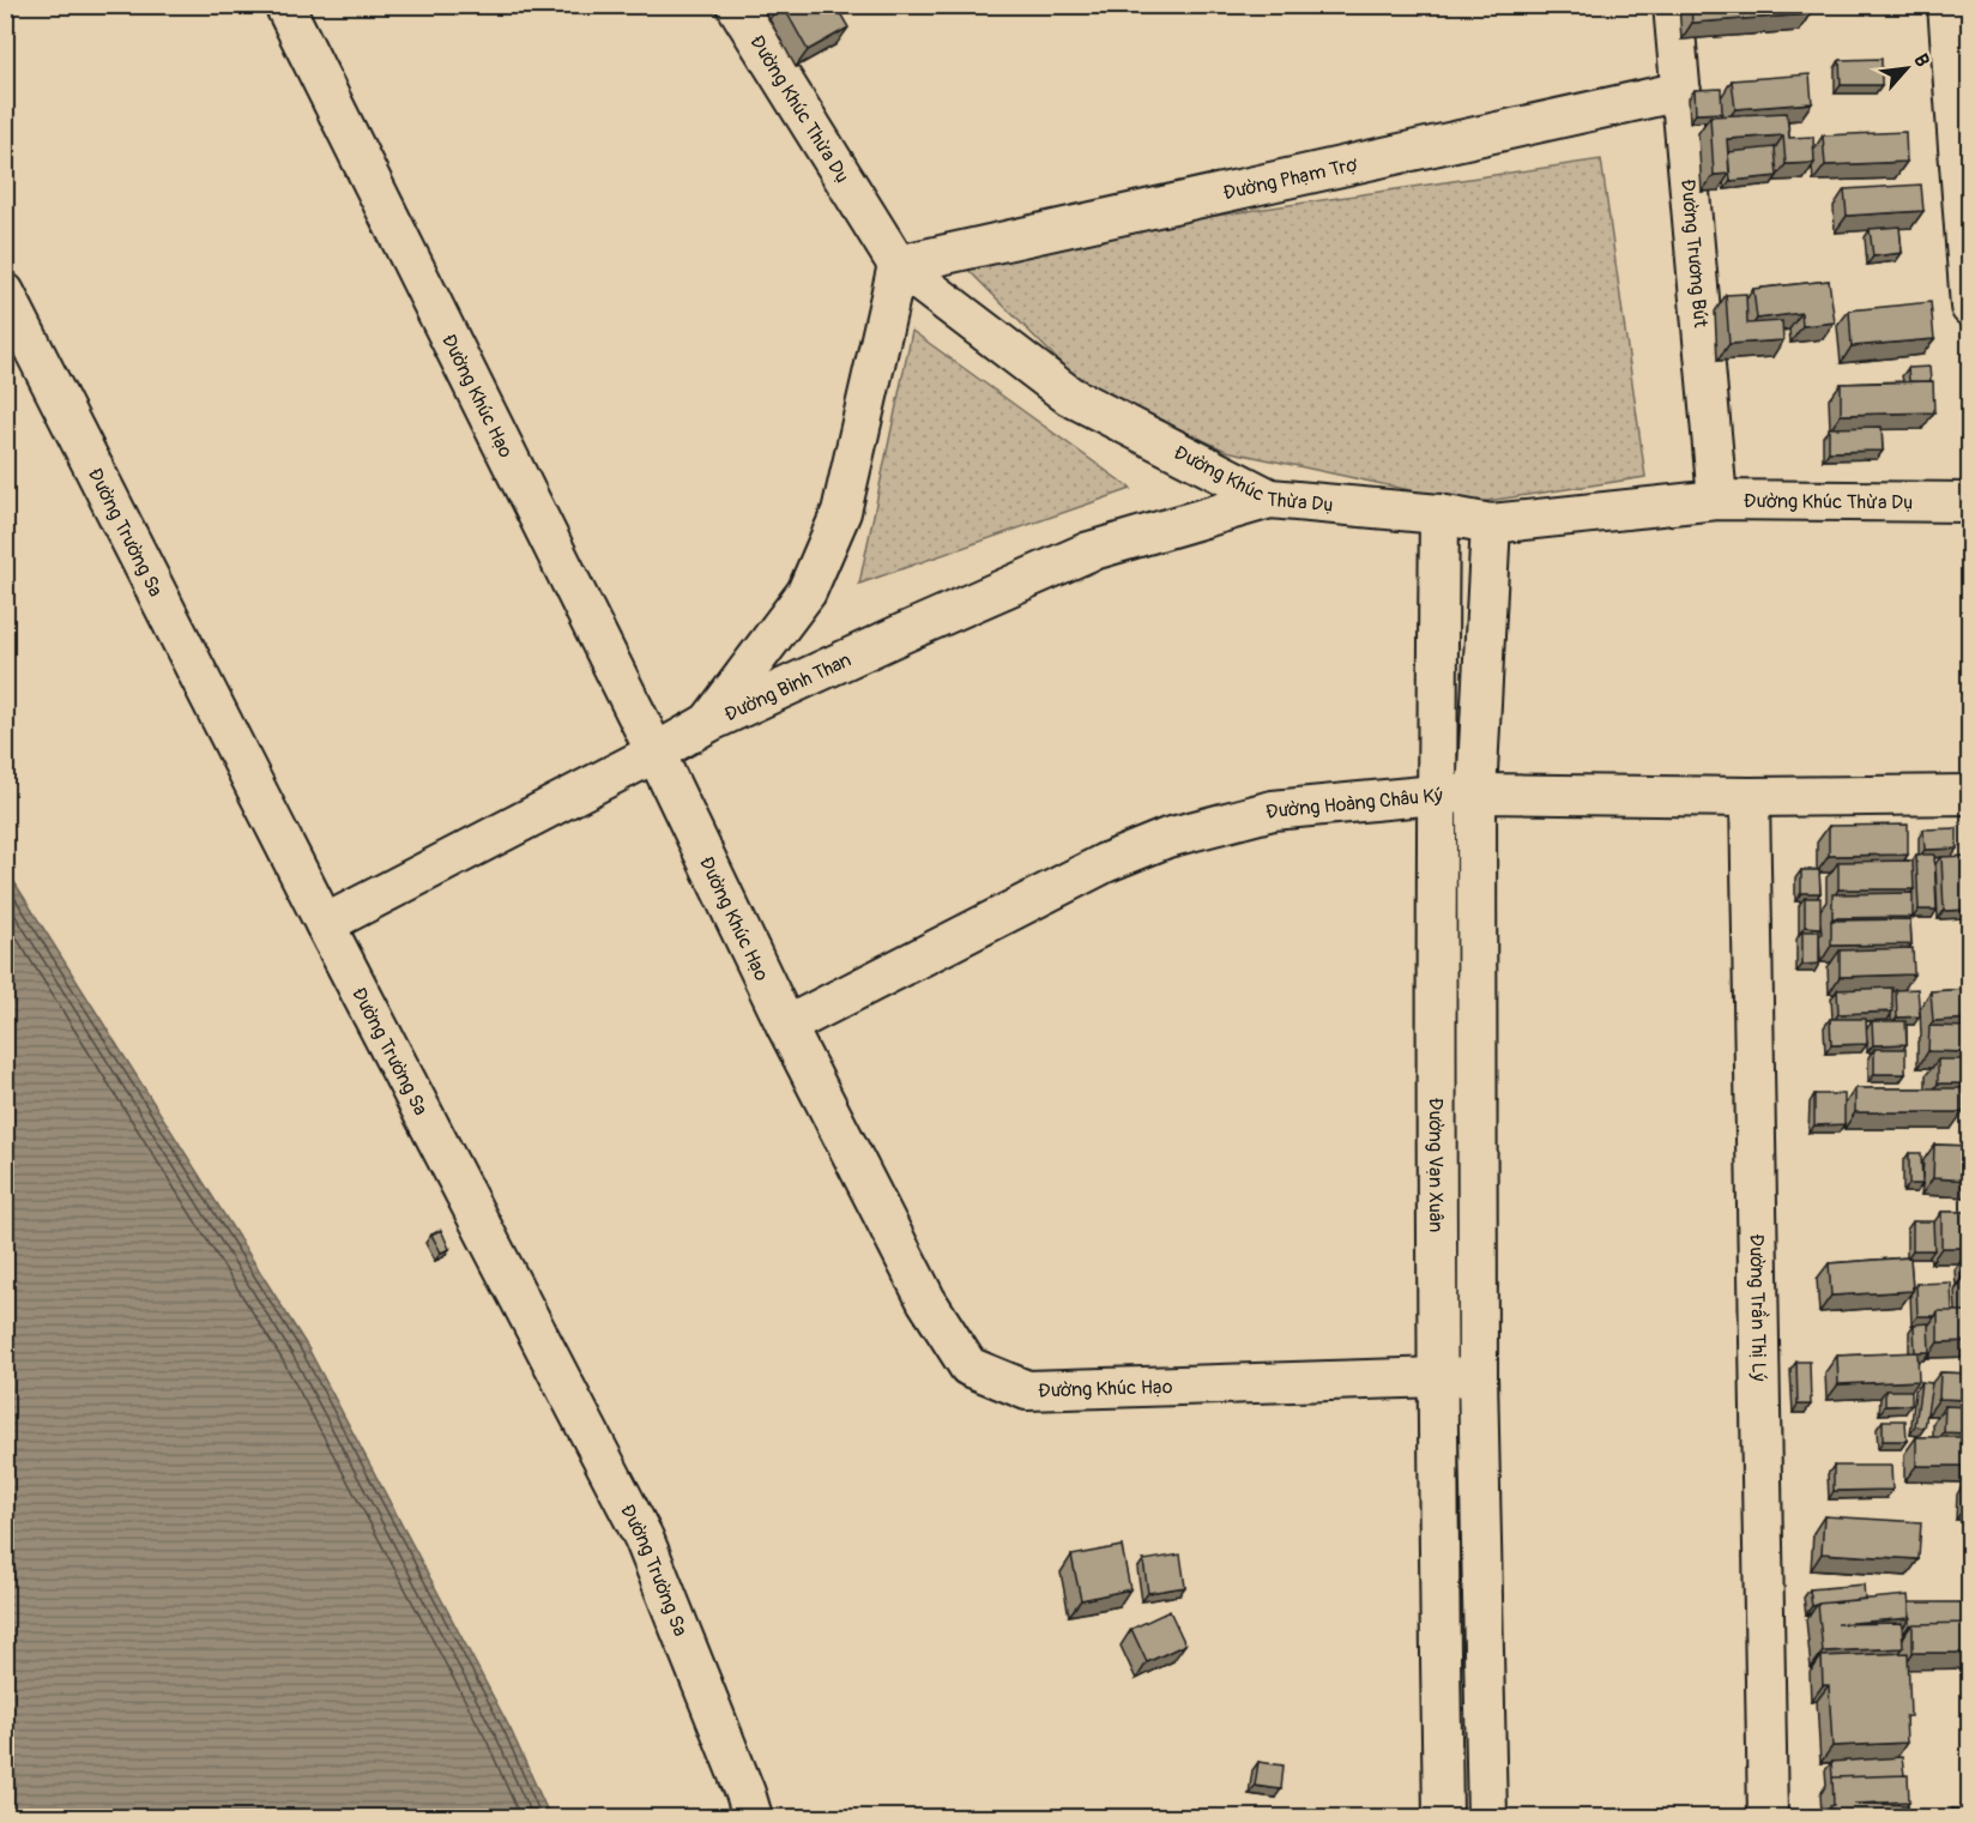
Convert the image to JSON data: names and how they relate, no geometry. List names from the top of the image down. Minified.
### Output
{"streets":{"street":["Đường Khúc Thừa Dụ","Đường Phạm Trợ","Đường Trương Bút","Đường Khúc Hạo","Đường Trường Sa","Đường Bình Than","Đường Hoàng Châu Ký","Đường Vạn Xuân","Đường Trần Thị Lý"]},"crossings":[["Đường Khúc Thừa Dụ","Đường Phạm Trợ"],["Đường Khúc Thừa Dụ","Đường Trương Bút"],["Đường Khúc Thừa Dụ","Đường Bình Than"],["Đường Khúc Thừa Dụ","Đường Vạn Xuân"],["Đường Phạm Trợ","Đường Trương Bút"],["Đường Khúc Hạo","Đường Bình Than"],["Đường Khúc Hạo","Đường Hoàng Châu Ký"],["Đường Khúc Hạo","Đường Vạn Xuân"],["Đường Trường Sa","Đường Bình Than"],["Đường Hoàng Châu Ký","Đường Vạn Xuân"],["Đường Hoàng Châu Ký","Đường Trần Thị Lý"]],"north":"top right"}
